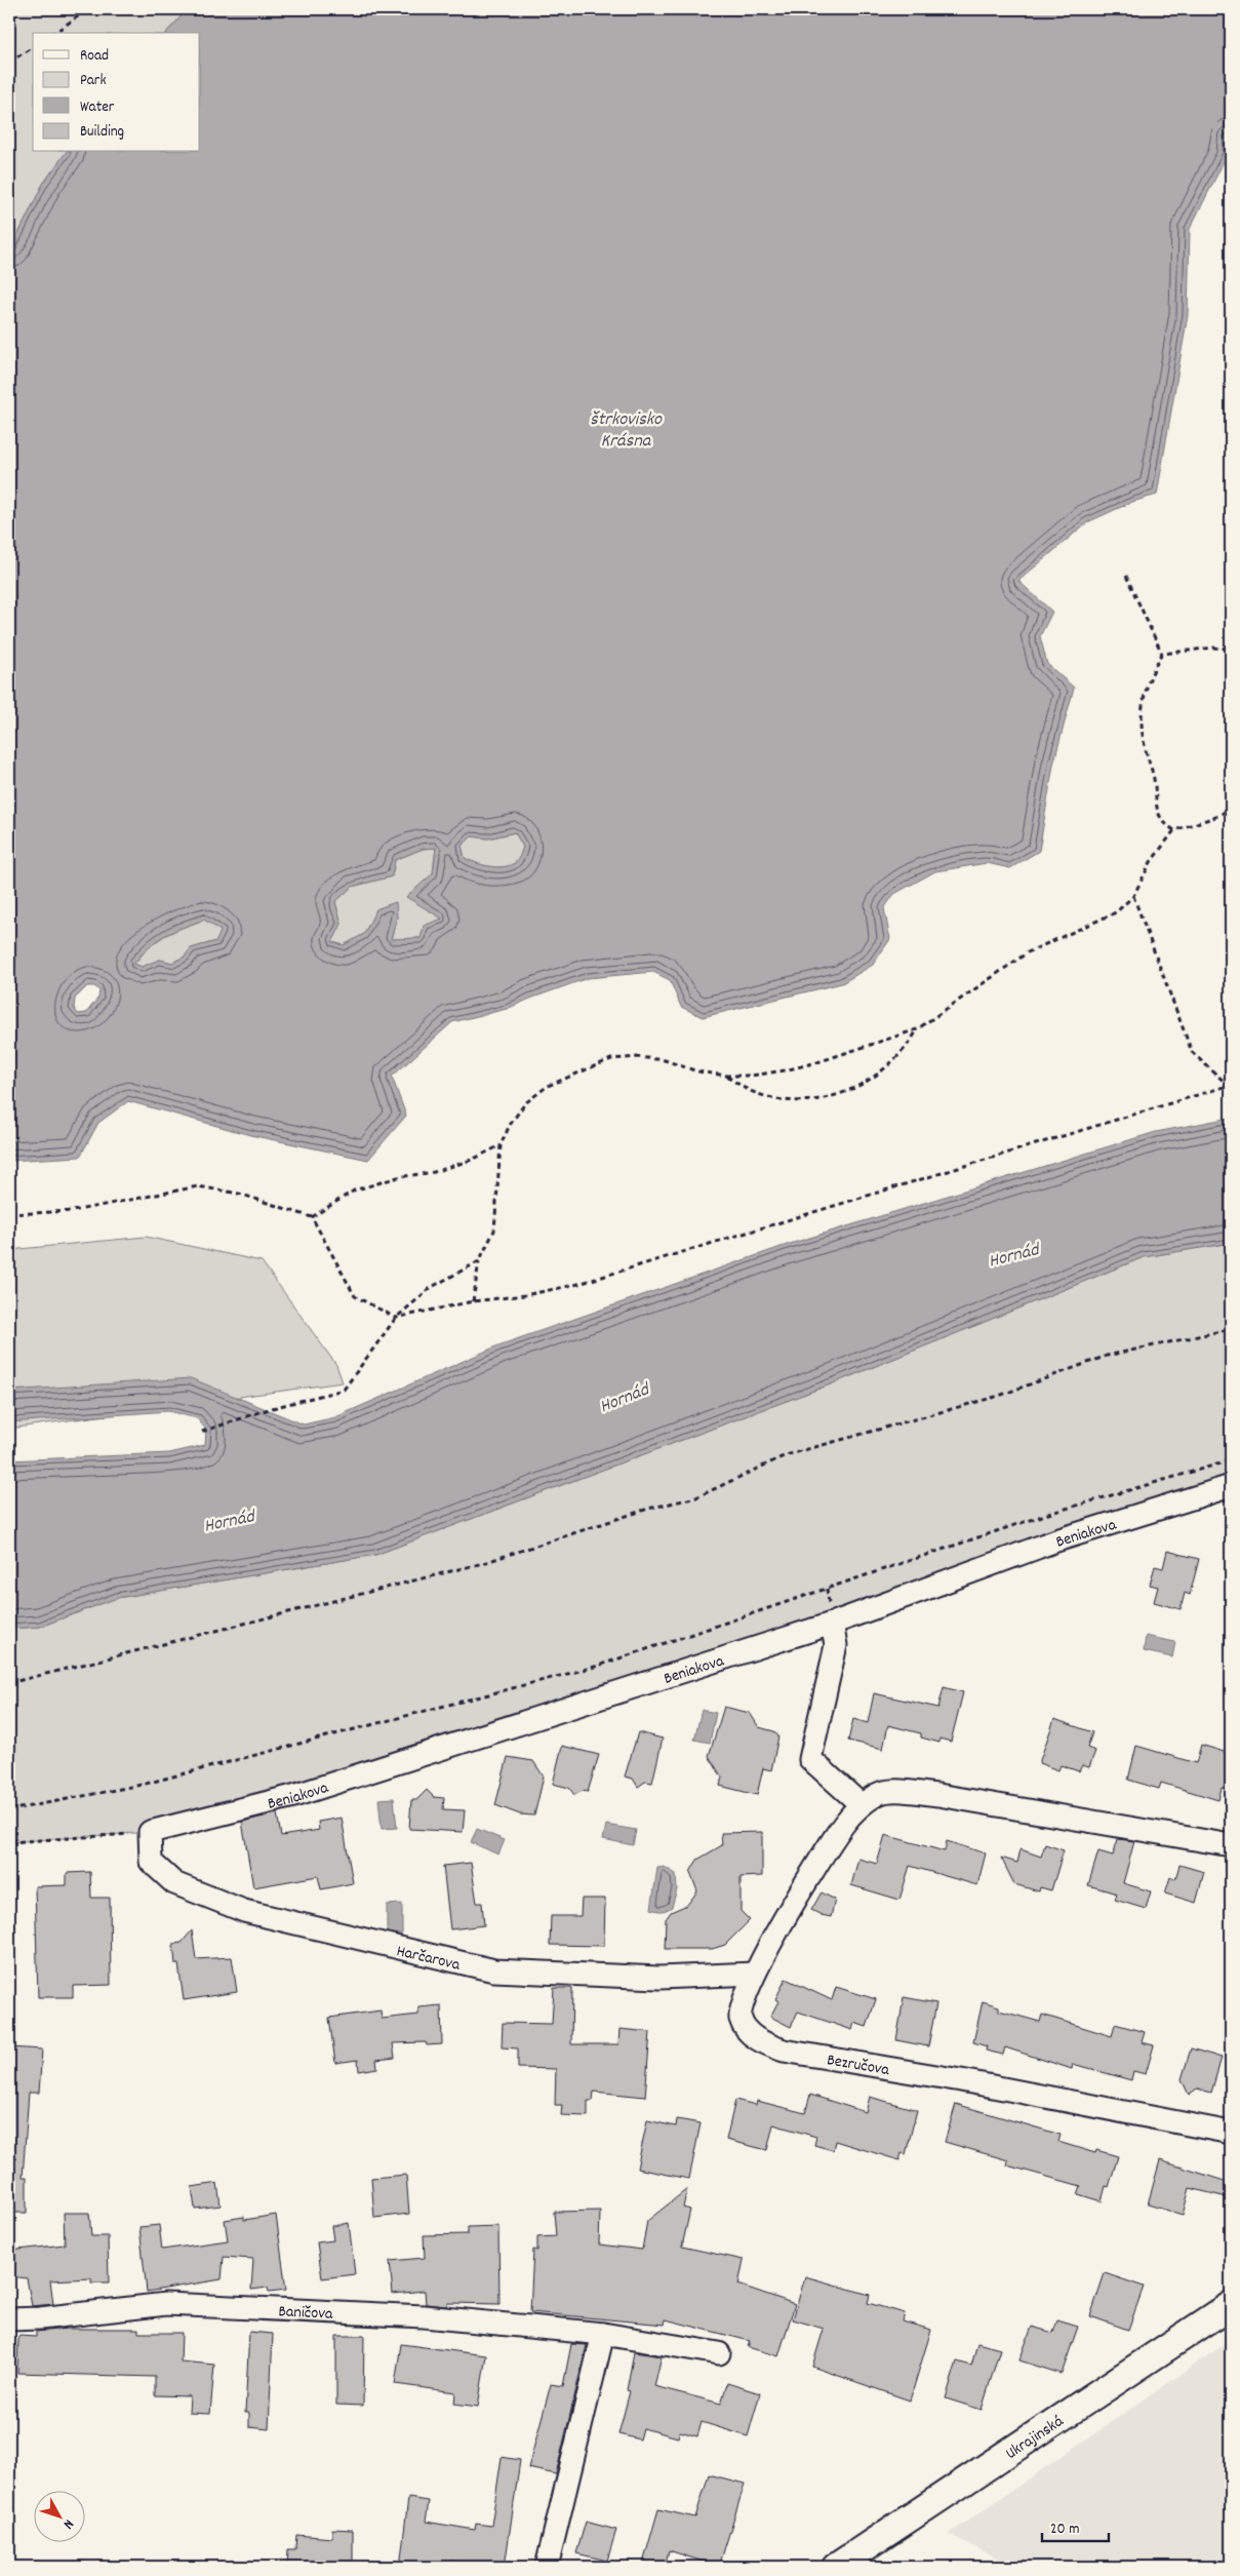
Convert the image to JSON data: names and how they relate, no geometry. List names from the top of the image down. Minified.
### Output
{"streets":{"main road":["Ukrajinská"],"street":["Beniakova","Harčarova","Bezručova","Baničova"]},"crossings":[["Beniakova","Harčarova"],["Harčarova","Bezručova"]],"water":["štrkovisko Krásna","Hornád"],"legend":["Road","Park","Water","Building"],"scale_bar":"20 m","north":"bottom right"}
